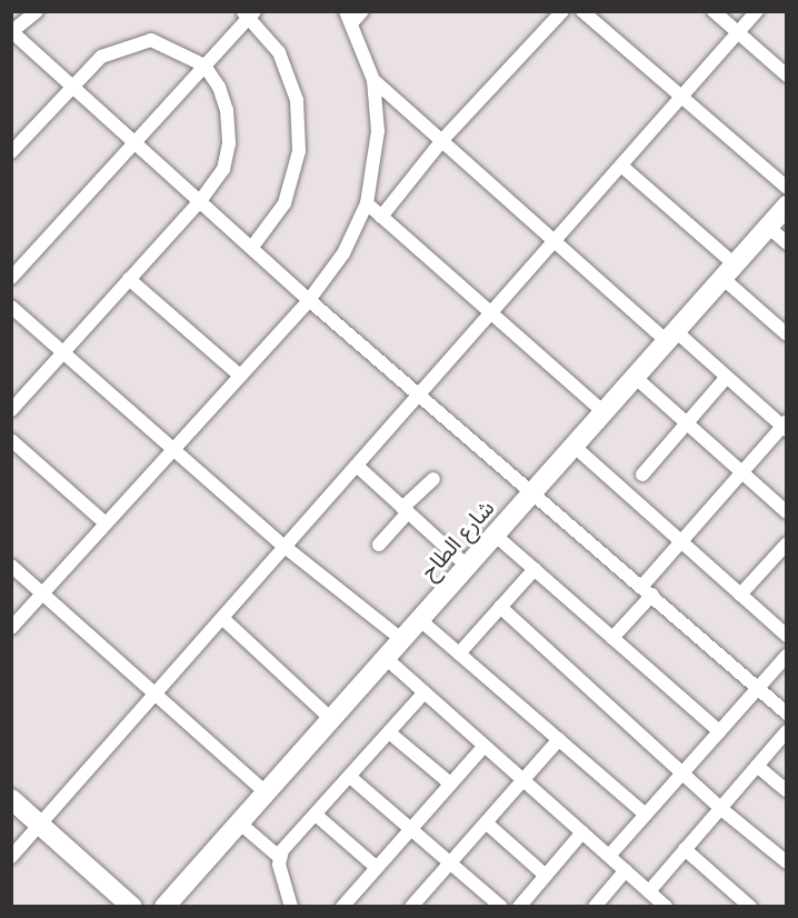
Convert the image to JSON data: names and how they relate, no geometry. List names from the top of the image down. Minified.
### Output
{"streets":{"street":["شارع الطاح"]}}
